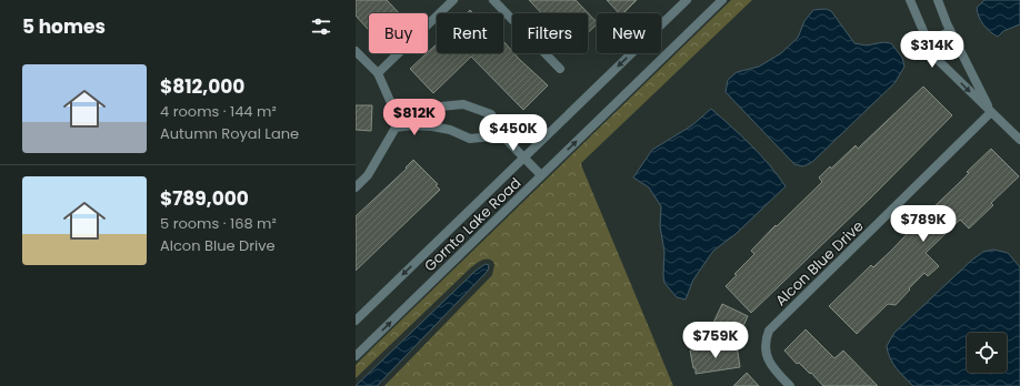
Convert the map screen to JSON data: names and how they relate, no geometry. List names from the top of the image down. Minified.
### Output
{"streets":{"street":["Gornto Lake Road","Alcon Blue Drive"]},"page":{"heading":"5 homes","chip":["Buy","Rent","Filters","New"],"price":["$314K","$812K","$450K","$789K","$759K"],"list":[{"name":"$812,000","note":"4 rooms · 144 m² · Autumn Royal Lane"},{"name":"$789,000","note":"5 rooms · 168 m² · Alcon Blue Drive"}]}}
